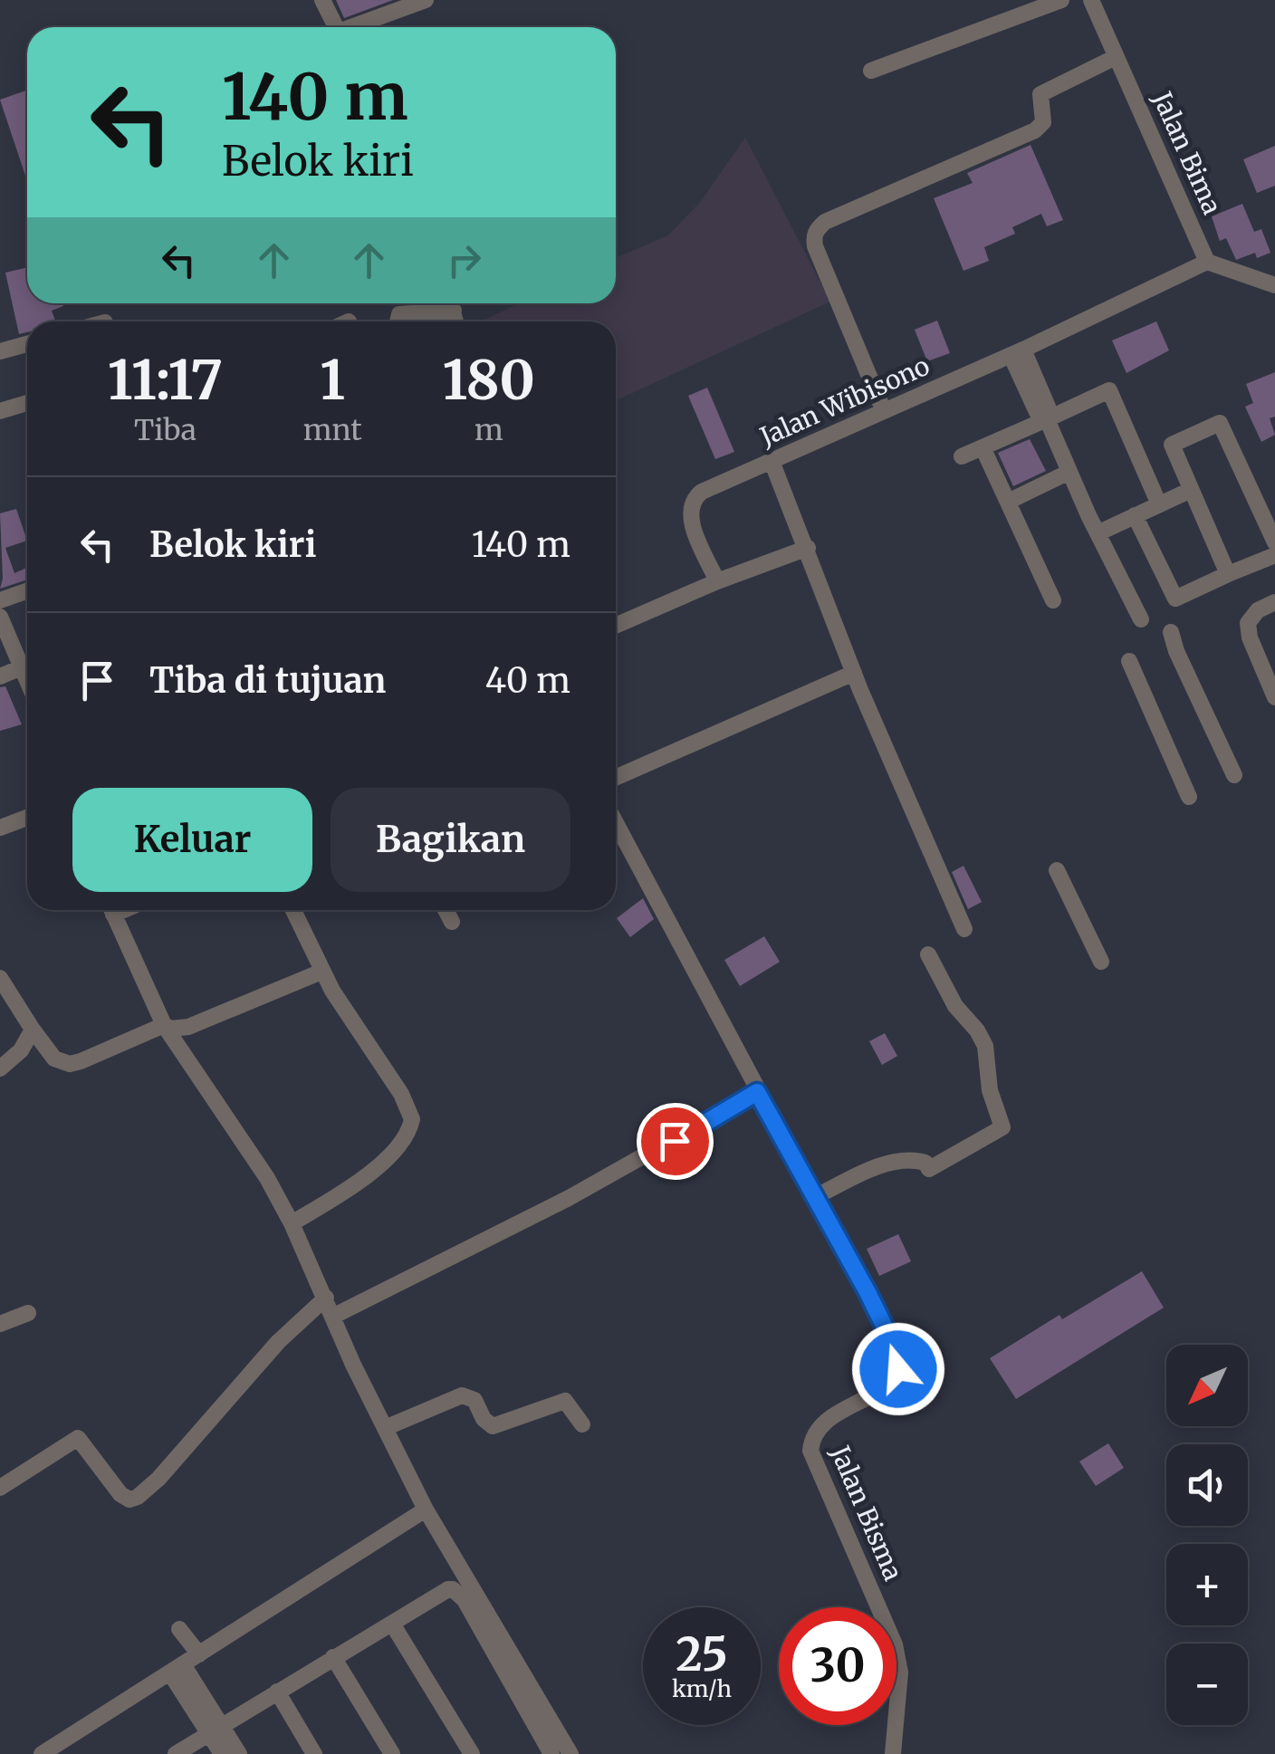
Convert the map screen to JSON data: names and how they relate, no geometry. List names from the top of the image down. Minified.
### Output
{"streets":{"street":["Jalan Bima","Jalan Wibisono","Jalan Bisma"]},"crossings":[["Jalan Bima","Jalan Wibisono"]],"north":"bottom left","page":{"turn":["140 m","Belok kiri"],"eta":["11:17","Tiba","1","mnt","180","m"],"list":[{"name":"Belok kiri","value":"140 m"},{"name":"Tiba di tujuan","value":"40 m"}],"buttons":["Keluar","Bagikan"],"map_buttons":["+","−"],"speed":"25 km/h","limit":"30"}}
